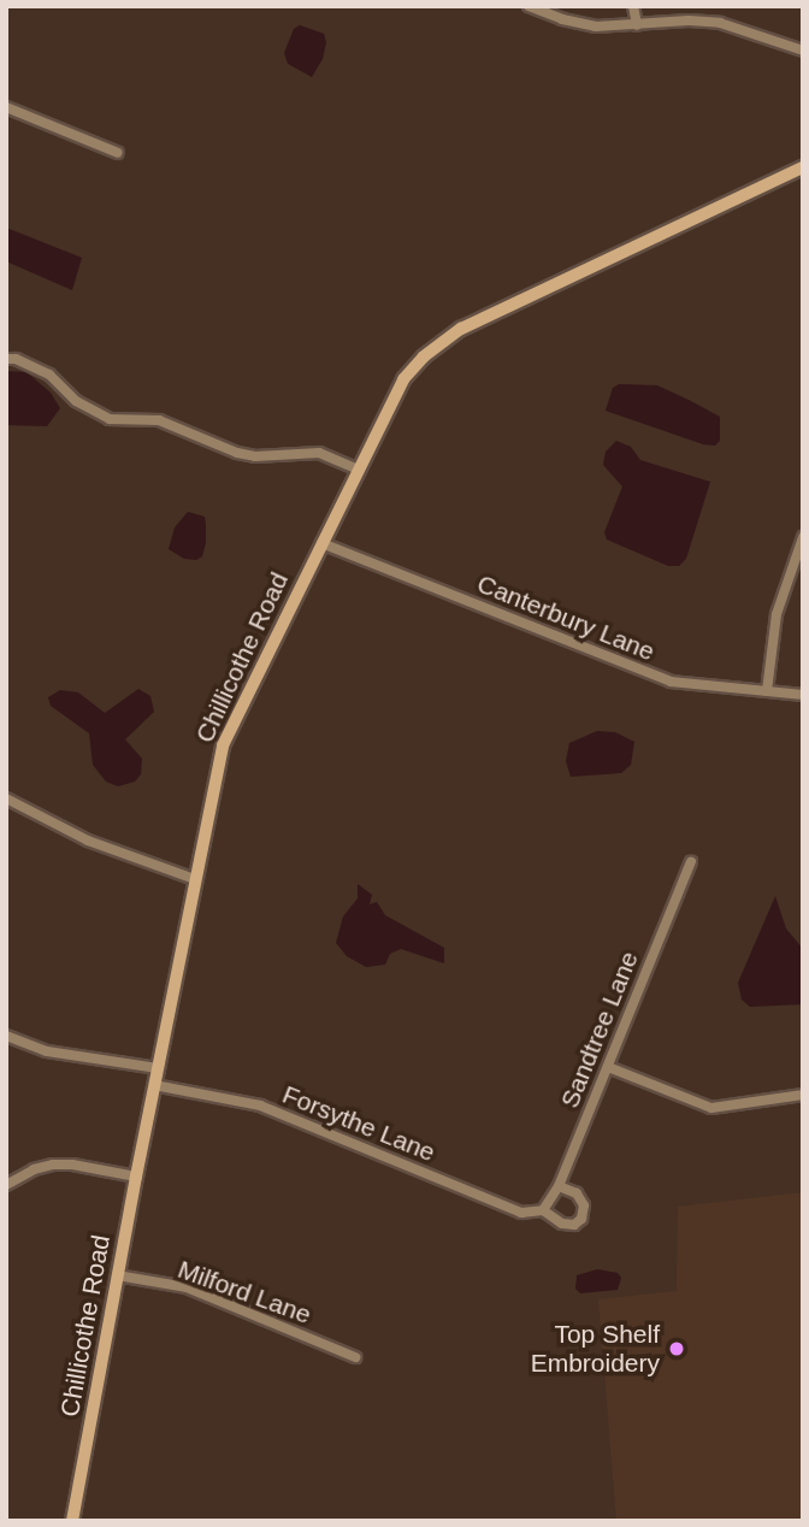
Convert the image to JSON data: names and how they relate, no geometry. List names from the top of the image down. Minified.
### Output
{"streets":{"street":["Canterbury Lane","Chillicothe Road","Sandtree Lane","Forsythe Lane","Milford Lane"]},"crossings":[["Canterbury Lane","Chillicothe Road"],["Chillicothe Road","Forsythe Lane"],["Chillicothe Road","Milford Lane"],["Sandtree Lane","Forsythe Lane"]],"places":["Top Shelf Embroidery"]}
